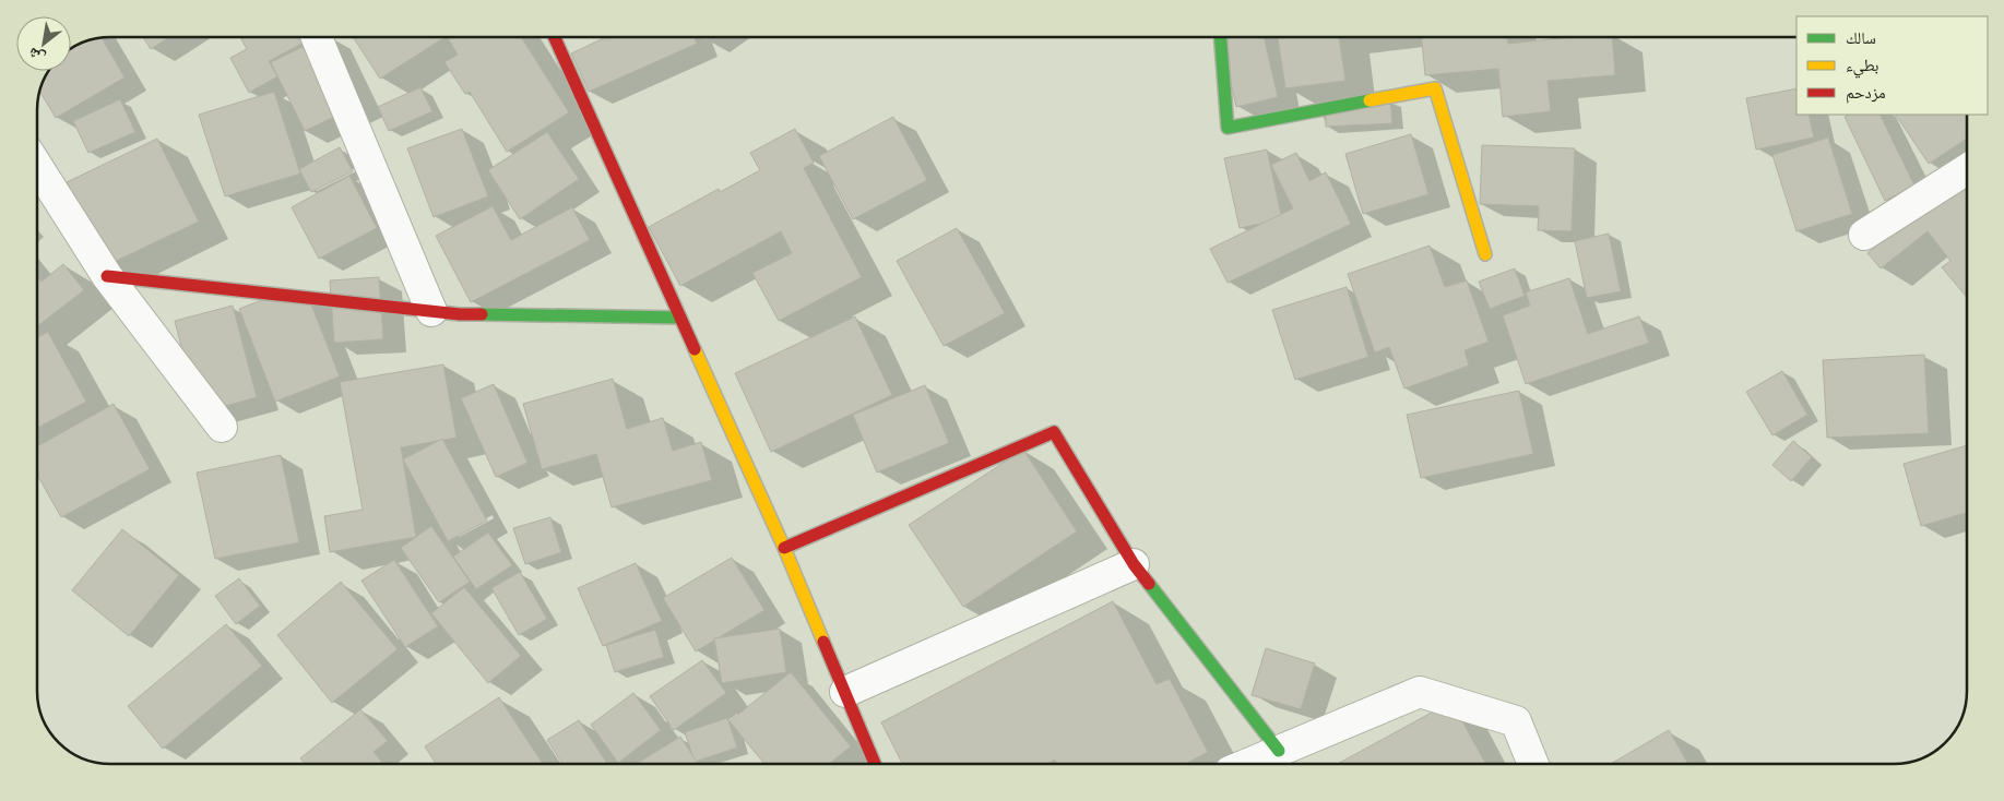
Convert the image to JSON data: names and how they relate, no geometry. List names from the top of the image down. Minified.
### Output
{"legend":["سالك","بطيء","مزدحم"],"north":"bottom left"}
